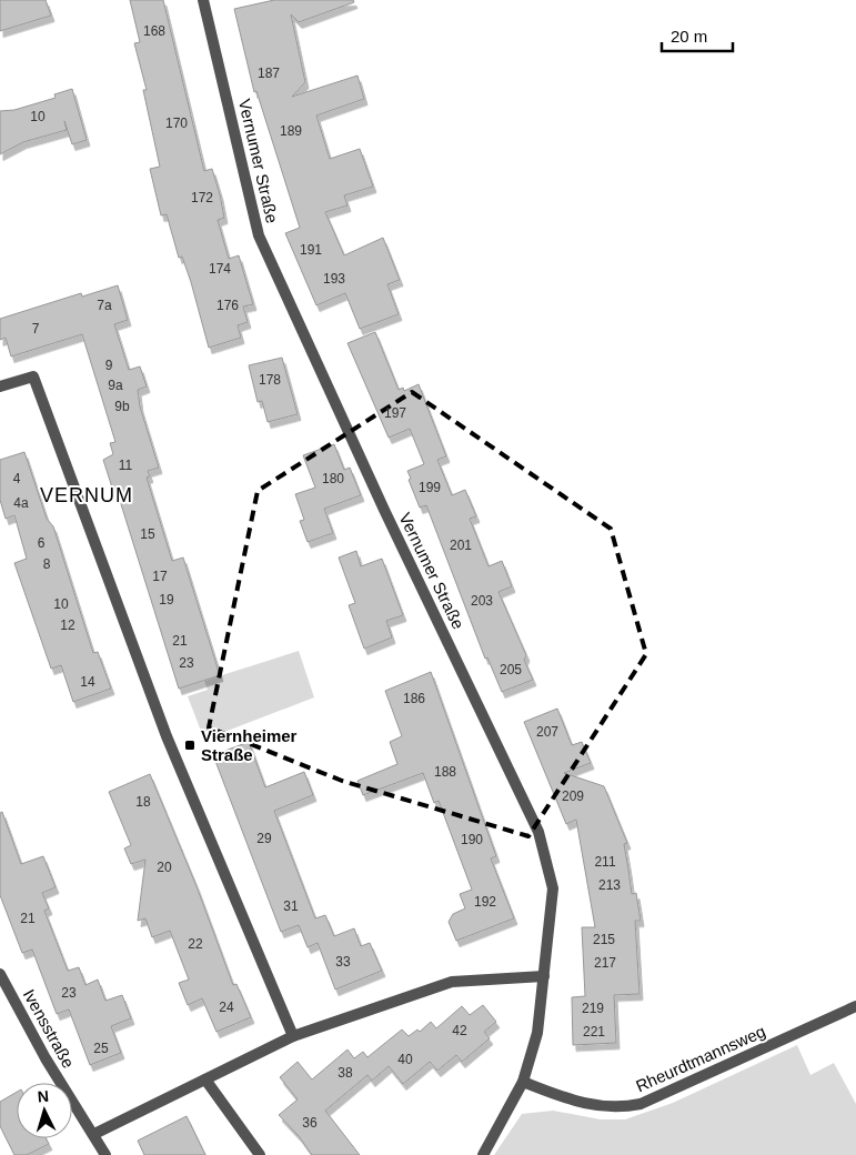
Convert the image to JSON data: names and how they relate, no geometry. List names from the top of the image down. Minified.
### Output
{"streets":{"street":["Vernumer Straße","Ivensstraße","Rheurdtmannsweg"]},"crossings":[["Vernumer Straße","Rheurdtmannsweg"]],"districts":["VERNUM"],"places":{"transit":["Viernheimer Straße"]},"house_numbers":["168","187","10","170","189","172","191","174","193","7a","176","7","9","178","9a","9b","197","11","4","180","199","4a","15","6","201","8","17","19","203","10","12","21","23","205","14","186","207","188","209","18","29","190","211","20","213","192","31","21","215","22","33","217","23","24","219","42","221","25","40","38","36"],"scale_bar":"20 m","north":"top"}
